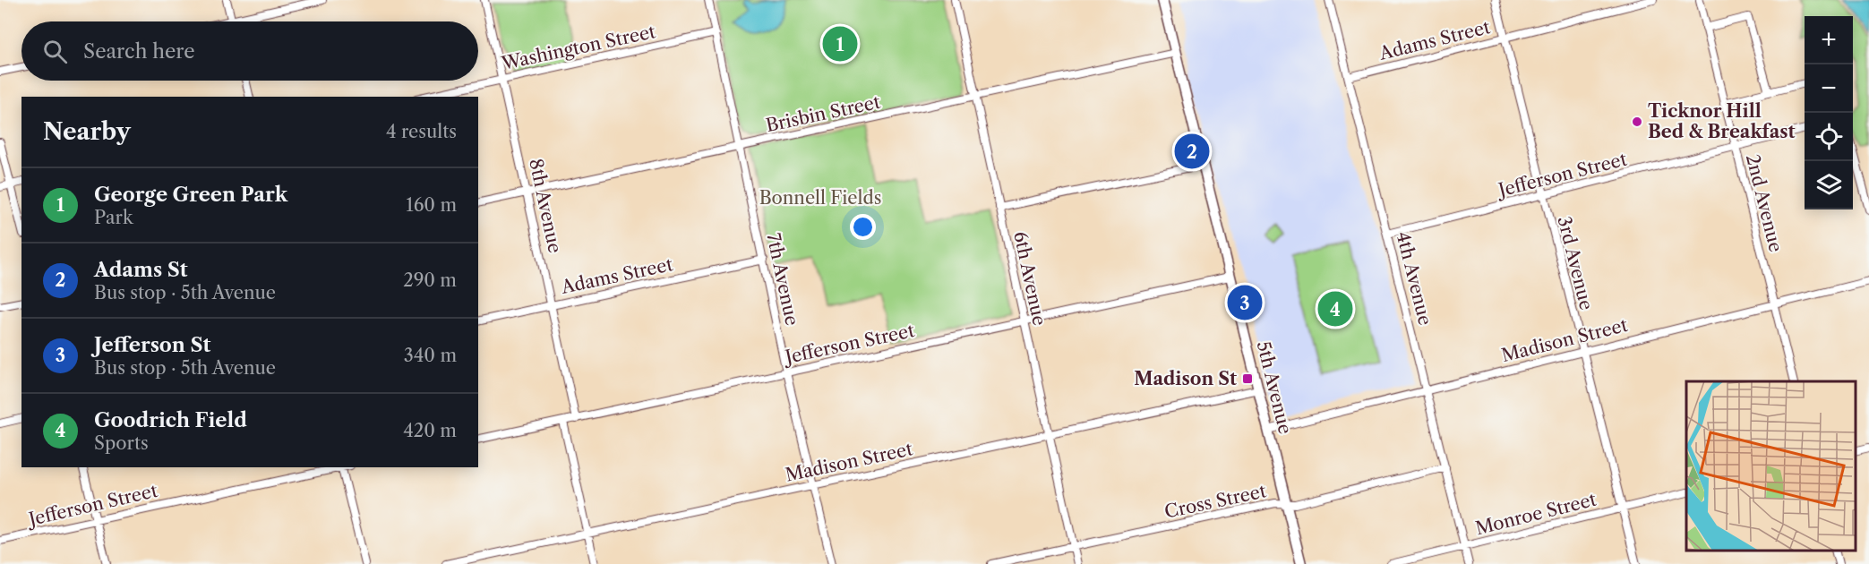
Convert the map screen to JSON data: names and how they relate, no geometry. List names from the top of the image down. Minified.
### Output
{"streets":{"main road":["5th Avenue"],"street":["Adams Street","Washington Street","Brisbin Street","Jefferson Street","2nd Avenue","8th Avenue","3rd Avenue","6th Avenue","4th Avenue","7th Avenue","Madison Street","Cross Street","Monroe Street"]},"crossings":[["Adams Street","8th Avenue"],["Adams Street","3rd Avenue"],["Adams Street","4th Avenue"],["Adams Street","7th Avenue"],["Washington Street","8th Avenue"],["Washington Street","7th Avenue"],["Brisbin Street","8th Avenue"],["Brisbin Street","6th Avenue"],["Brisbin Street","7th Avenue"],["Brisbin Street","5th Avenue"],["Jefferson Street","2nd Avenue"],["Jefferson Street","8th Avenue"],["Jefferson Street","3rd Avenue"],["Jefferson Street","6th Avenue"],["Jefferson Street","4th Avenue"],["Jefferson Street","7th Avenue"],["Jefferson Street","5th Avenue"],["2nd Avenue","Madison Street"],["3rd Avenue","Madison Street"],["3rd Avenue","Monroe Street"],["6th Avenue","Madison Street"],["6th Avenue","Cross Street"],["4th Avenue","Madison Street"],["4th Avenue","Cross Street"],["4th Avenue","Monroe Street"],["7th Avenue","Madison Street"],["Madison Street","5th Avenue"],["5th Avenue","Cross Street"]],"parks":["Bonnell Fields"],"places":{"other":["Ticknor Hill Bed & Breakfast"],"transit":["Madison St"]},"page":{"map_buttons":["+","−"],"search":"Search here","pins":["1","2","3","4"],"heading":["Nearby","4 results"],"list":[{"mark":"1","name":"George Green Park","note":"Park","value":"160 m"},{"mark":"2","name":"Adams St","note":"Bus stop · 5th Avenue","value":"290 m"},{"mark":"3","name":"Jefferson St","note":"Bus stop · 5th Avenue","value":"340 m"},{"mark":"4","name":"Goodrich Field","note":"Sports","value":"420 m"}]}}
